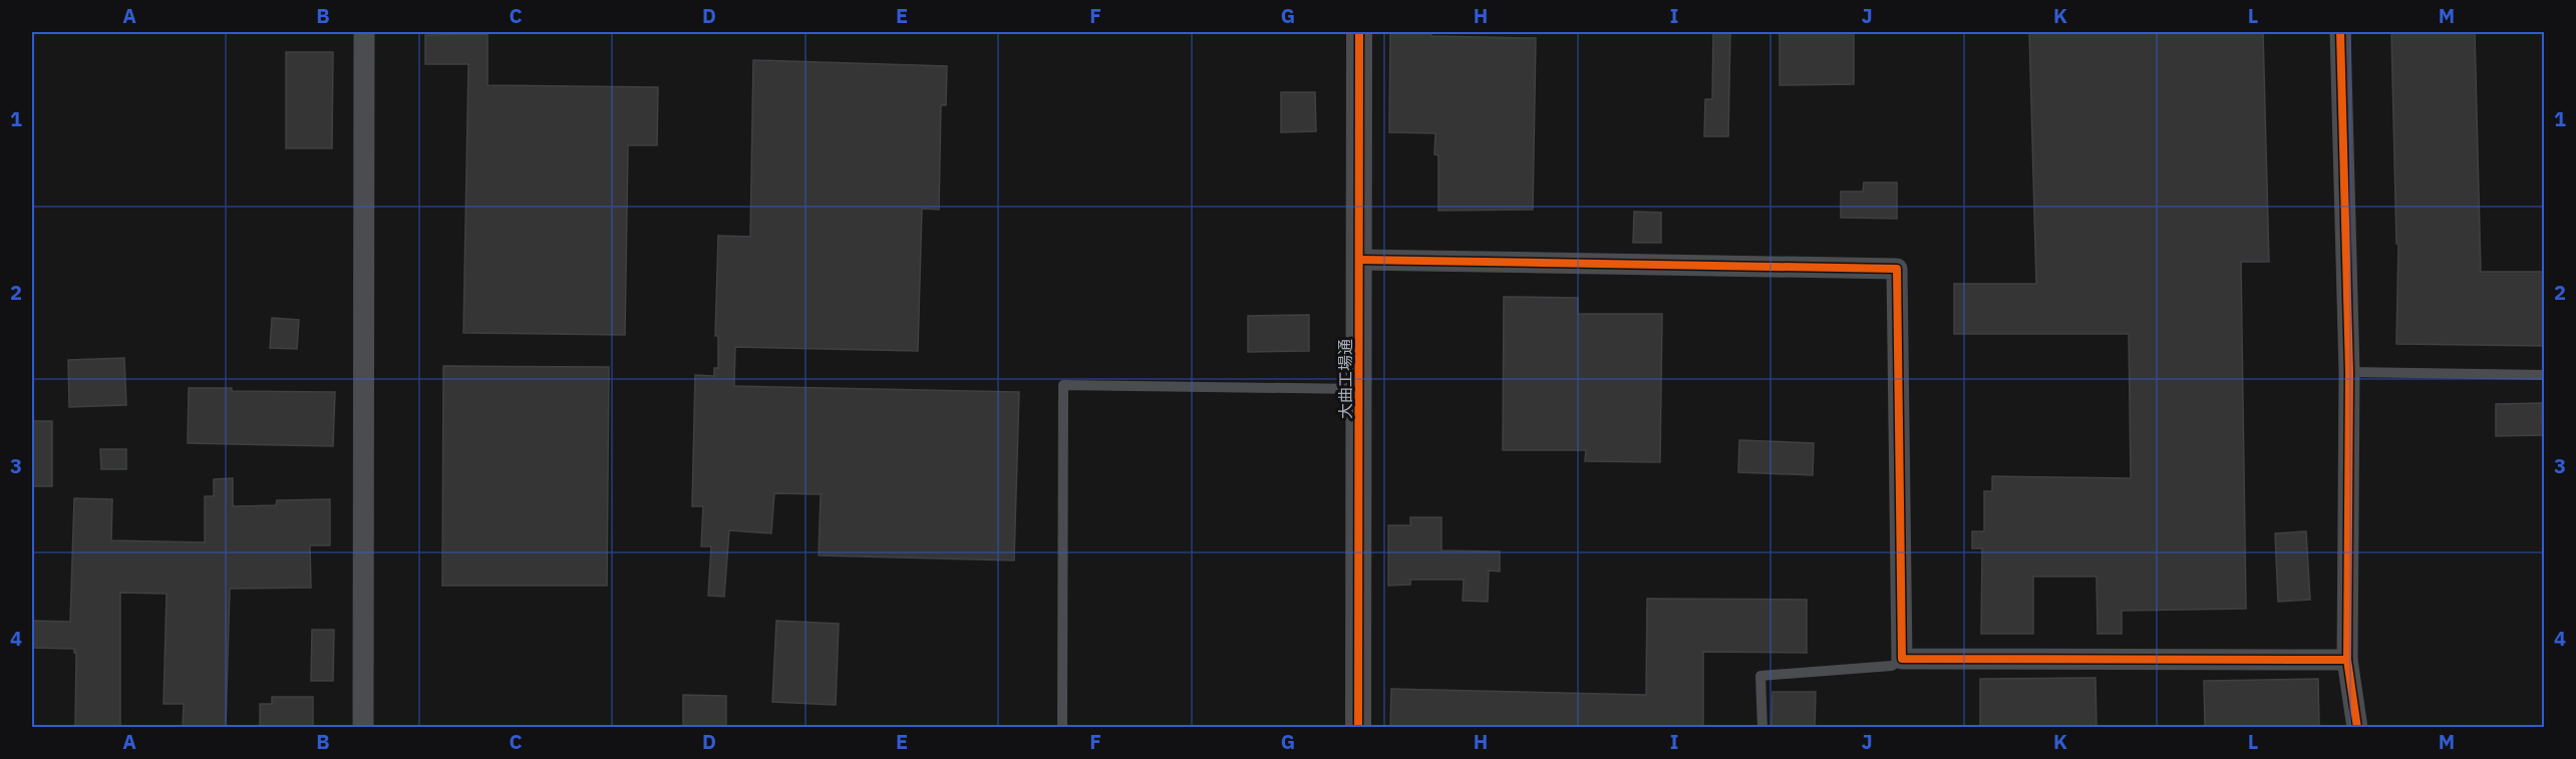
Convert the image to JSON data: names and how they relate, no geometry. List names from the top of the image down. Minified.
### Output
{"streets":{"street":["大曲工場通"]},"grid":{"columns":["A","B","C","D","E","F","G","H","I","J","K","L","M"],"rows":["1","2","3","4"]}}
